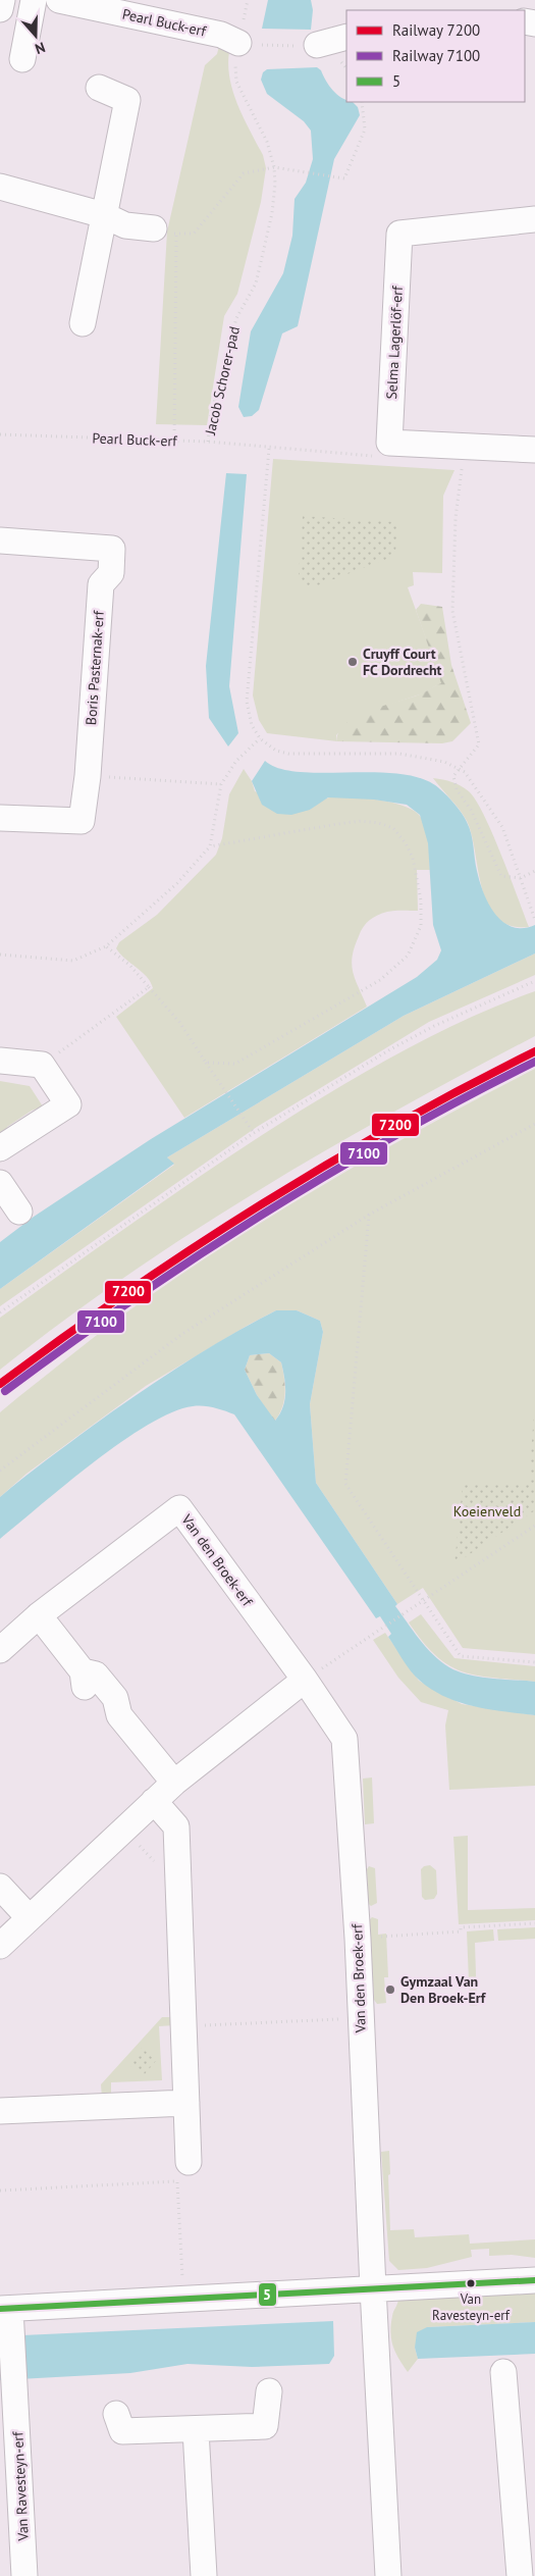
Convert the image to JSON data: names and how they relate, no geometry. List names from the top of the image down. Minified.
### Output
{"streets":{"street":["Pearl Buck-erf","Selma Lagerlöf-erf","Boris Pasternak-erf","Van den Broek-erf","Van Ravesteyn-erf"],"path":["Jacob Schorer-pad"]},"crossings":[["Pearl Buck-erf","Jacob Schorer-pad"]],"parks":["Koeienveld"],"places":["Cruyff Court FC Dordrecht","Gymzaal Van Den Broek-Erf","Van Ravesteyn-erf"],"lines":["rail line 7200","rail line 7100","transit line 5"],"legend":["Railway 7200","Railway 7100","5"],"north":"bottom"}
